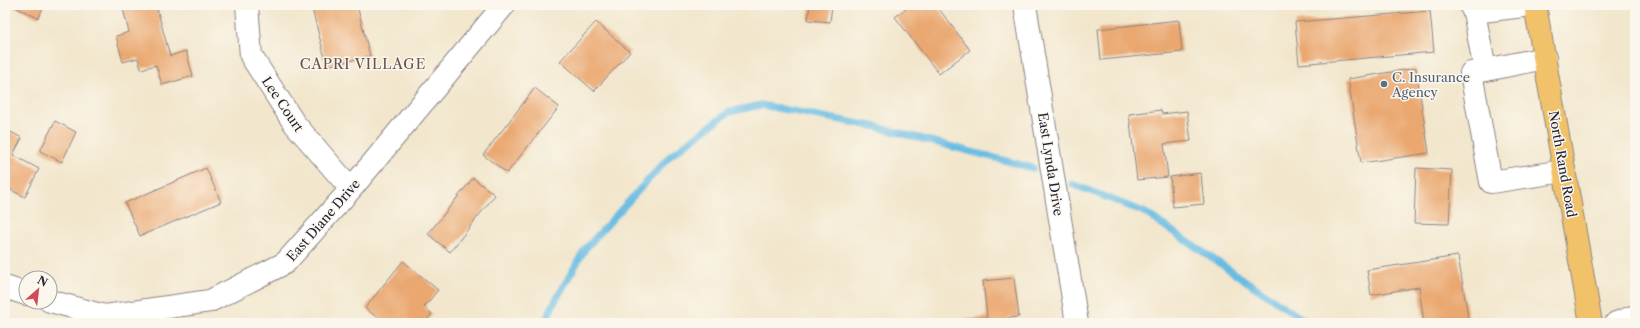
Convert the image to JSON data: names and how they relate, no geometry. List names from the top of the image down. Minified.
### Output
{"streets":{"main road":["North Rand Road"],"street":["Lee Court","East Lynda Drive","East Diane Drive"]},"crossings":[["Lee Court","East Diane Drive"]],"districts":["CAPRI VILLAGE"],"places":["C. Insurance Agency"],"north":"top right"}
